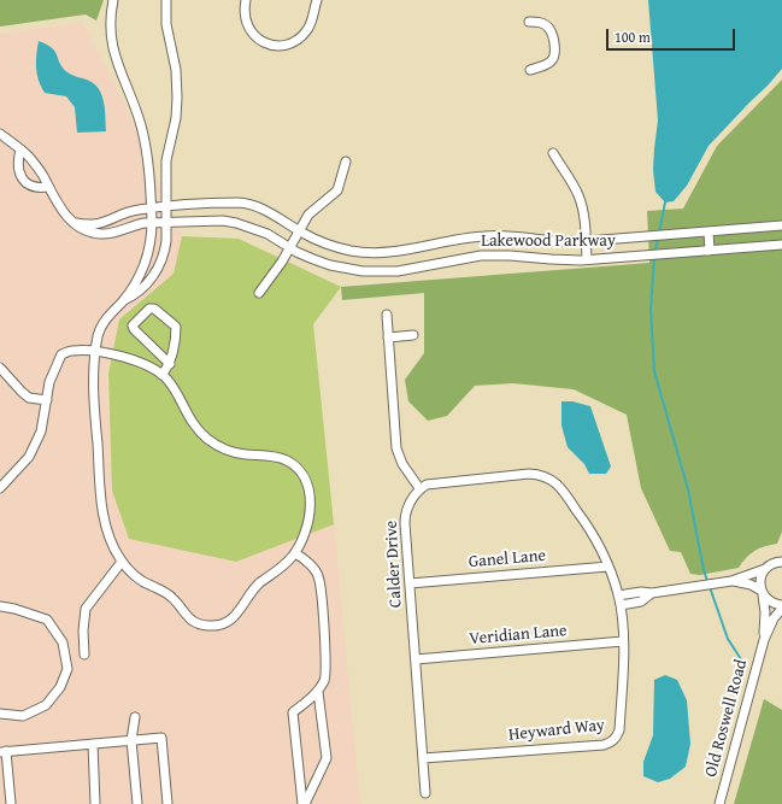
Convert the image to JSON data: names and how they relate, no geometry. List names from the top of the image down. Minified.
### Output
{"streets":{"street":["Lakewood Parkway","Ganel Lane","Calder Drive","Veridian Lane","Old Roswell Road","Heyward Way"]},"crossings":[["Ganel Lane","Calder Drive"],["Ganel Lane","Heyward Way"],["Calder Drive","Veridian Lane"],["Calder Drive","Heyward Way"],["Veridian Lane","Heyward Way"]],"scale_bar":"100 m"}
